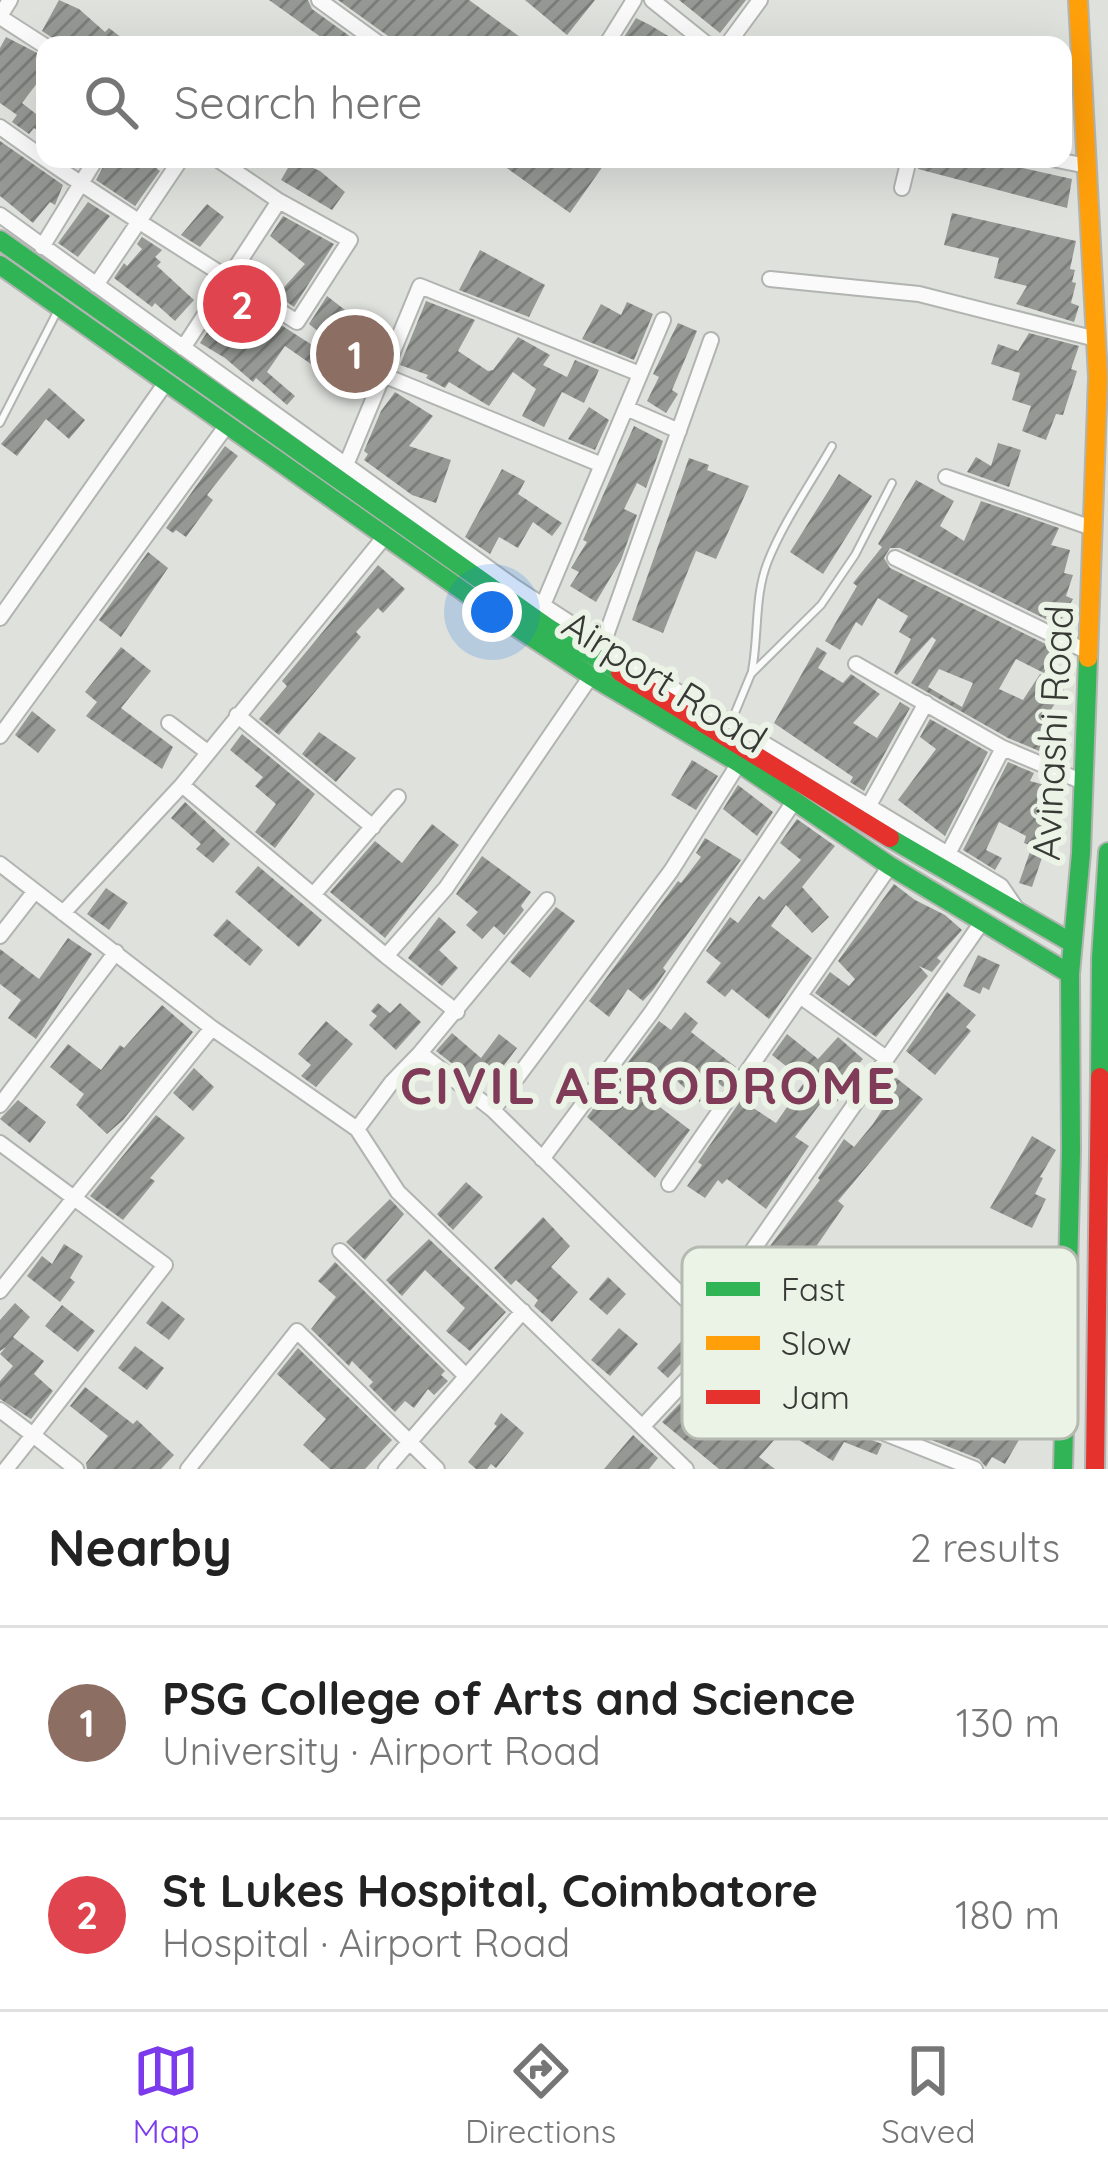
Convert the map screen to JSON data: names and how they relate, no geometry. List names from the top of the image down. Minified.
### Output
{"streets":{"street":["Airport Road","Avinashi Road"]},"crossings":[["Airport Road","Avinashi Road"]],"districts":["CIVIL AERODROME"],"legend":["Fast","Slow","Jam"],"page":{"search":"Search here","pins":["2","1"],"heading":["Nearby","2 results"],"list":[{"mark":"1","name":"PSG College of Arts and Science","note":"University · Airport Road","value":"130 m"},{"mark":"2","name":"St Lukes Hospital, Coimbatore","note":"Hospital · Airport Road","value":"180 m"}],"nav":["Map","Directions","Saved"]}}
